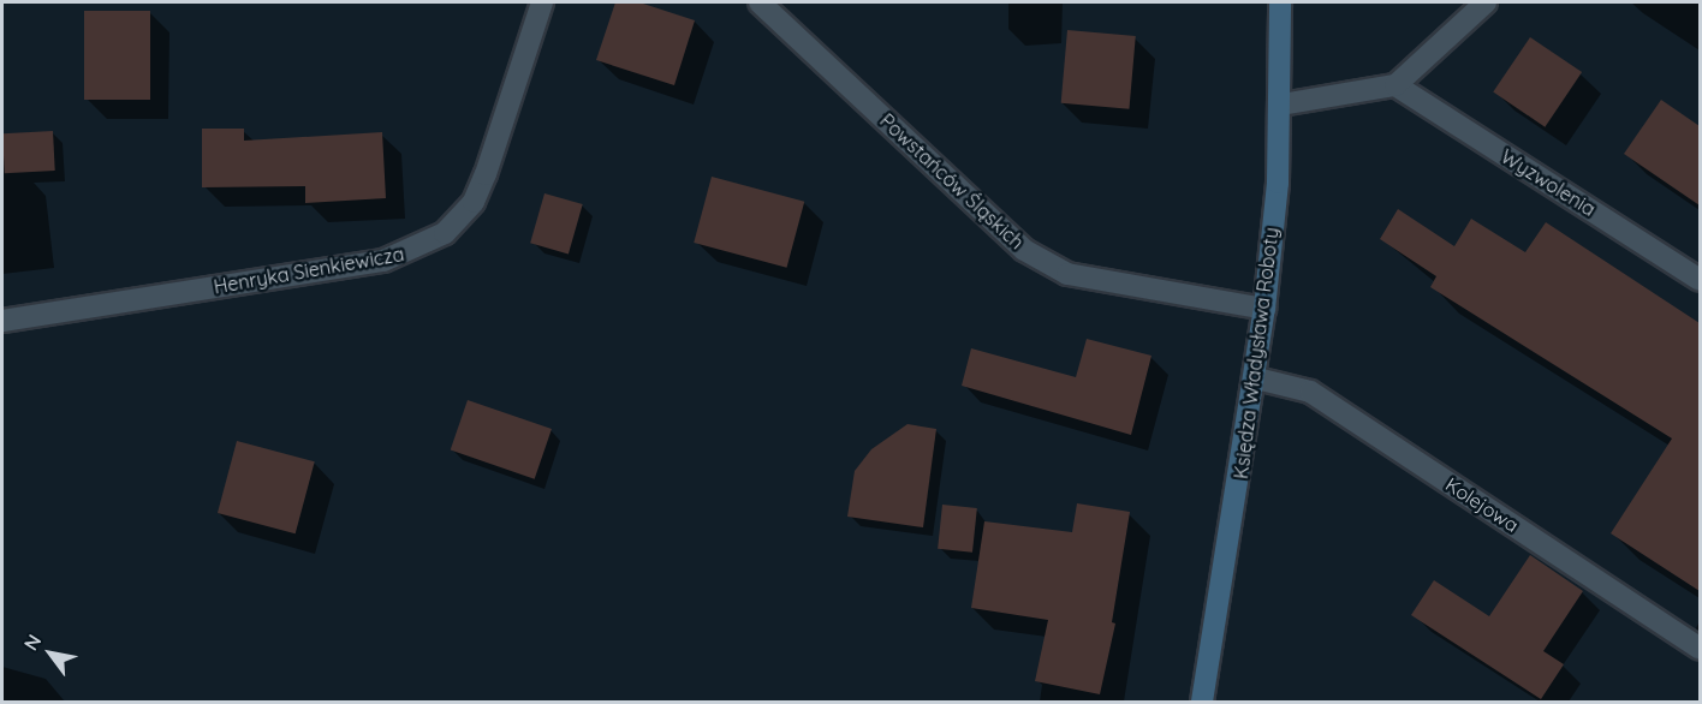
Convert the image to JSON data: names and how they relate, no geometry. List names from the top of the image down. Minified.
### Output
{"streets":{"main road":["Księdza Władysława Roboty"],"street":["Powstańców Śląskich","Wyzwolenia","Henryka Sienkiewicza","Kolejowa"]},"crossings":[["Powstańców Śląskich","Księdza Władysława Roboty"],["Księdza Władysława Roboty","Kolejowa"]],"north":"top left"}
